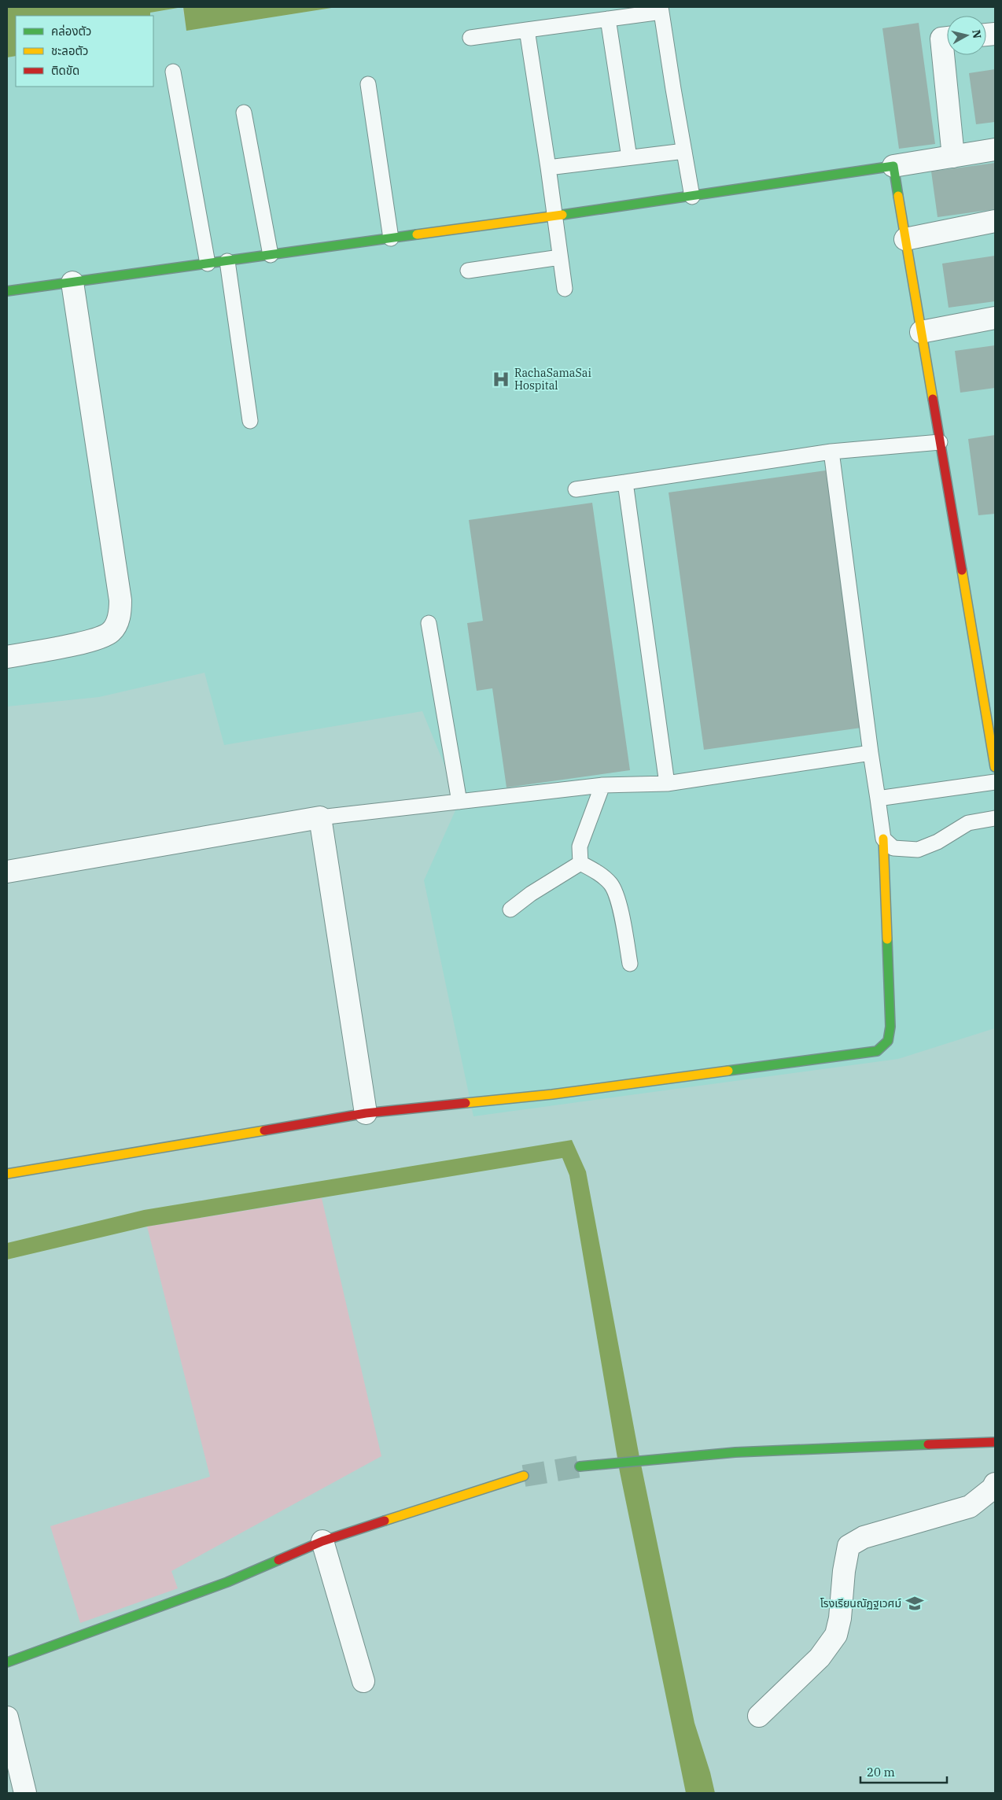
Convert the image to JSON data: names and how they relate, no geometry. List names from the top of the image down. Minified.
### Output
{"places":{"hospital":["RachaSamaSai Hospital"],"school or university":["โรงเรียนณัฏฐเวศม์"]},"legend":["คล่องตัว","ชะลอตัว","ติดขัด"],"scale_bar":"20 m","north":"right"}
